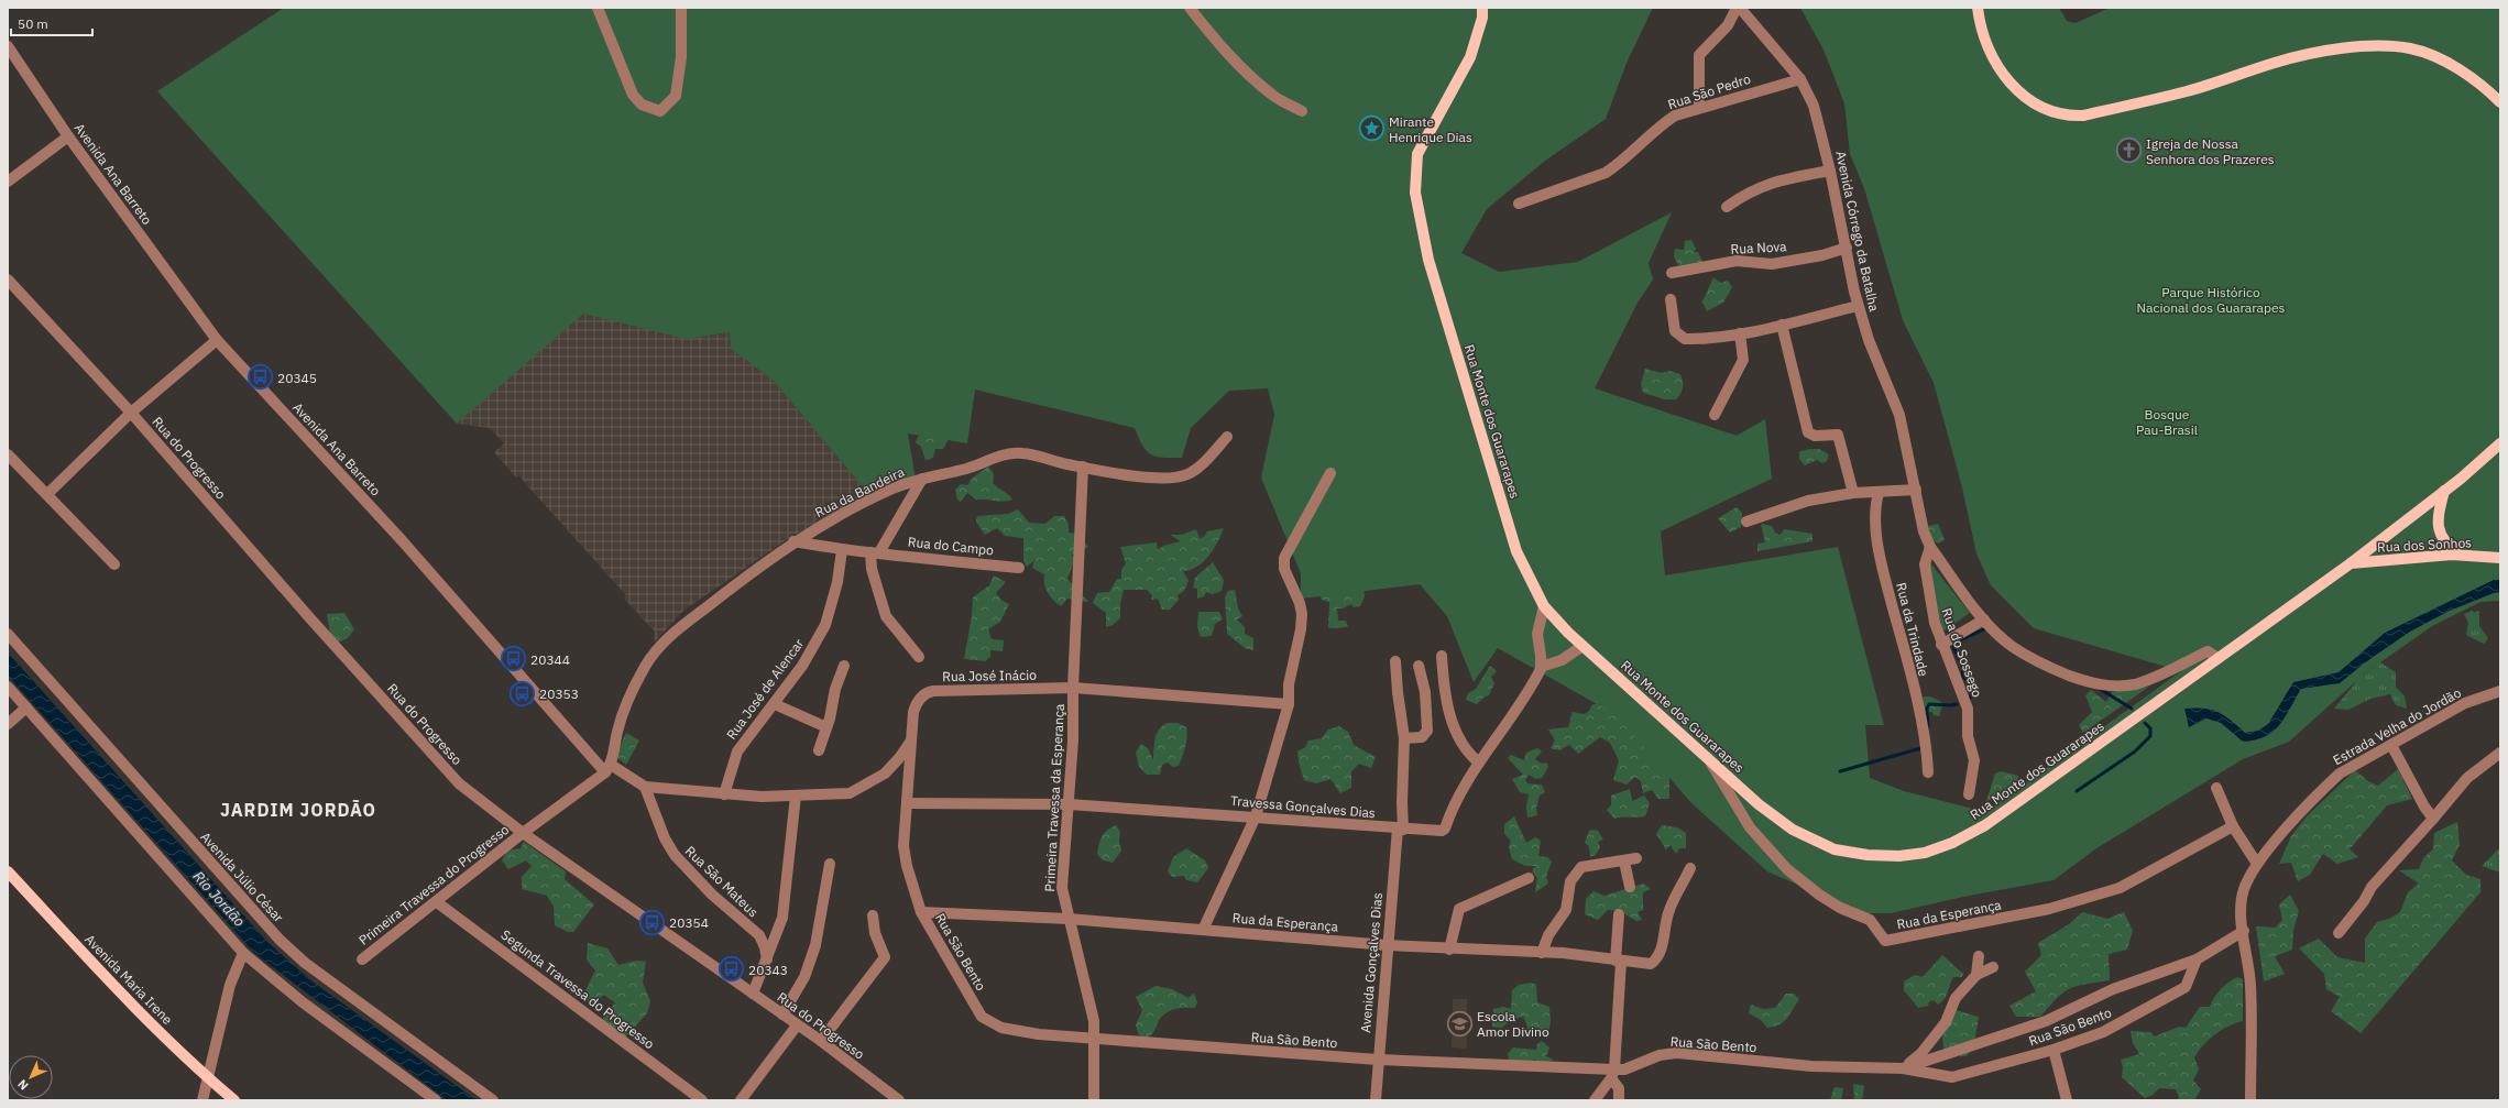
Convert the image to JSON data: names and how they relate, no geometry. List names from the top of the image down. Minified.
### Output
{"streets":{"main road":["Rua Monte dos Guararapes","Rua dos Sonhos","Avenida Maria Irene"],"street":["Rua São Pedro","Avenida Ana Barreto","Avenida Córrego da Batalha","Rua Nova","Rua do Progresso","Rua da Bandeira","Rua do Campo","Rua da Trindade","Rua do Sossego","Rua José Inácio","Rua José de Alencar","Estrada Velha do Jordão","Primeira Travessa da Esperança","Travessa Gonçalves Dias","Avenida Júlio César","Rua São Mateus","Primeira Travessa do Progresso","Rua da Esperança","Rua São Bento","Avenida Gonçalves Dias","Segunda Travessa do Progresso"]},"crossings":[["Rua São Pedro","Avenida Córrego da Batalha"],["Avenida Ana Barreto","Rua da Bandeira"],["Avenida Córrego da Batalha","Rua Nova"],["Avenida Córrego da Batalha","Rua Monte dos Guararapes"],["Avenida Córrego da Batalha","Rua do Sossego"],["Rua Monte dos Guararapes","Rua dos Sonhos"],["Rua Monte dos Guararapes","Rua da Esperança"],["Rua do Progresso","Primeira Travessa do Progresso"],["Rua da Bandeira","Rua do Campo"],["Rua da Bandeira","Primeira Travessa da Esperança"],["Rua do Campo","Rua José de Alencar"],["Rua José Inácio","Rua José de Alencar"],["Rua José Inácio","Primeira Travessa da Esperança"],["Rua José Inácio","Rua São Mateus"],["Rua José Inácio","Rua São Bento"],["Estrada Velha do Jordão","Rua São Bento"],["Primeira Travessa da Esperança","Travessa Gonçalves Dias"],["Primeira Travessa da Esperança","Rua da Esperança"],["Primeira Travessa da Esperança","Rua São Bento"],["Travessa Gonçalves Dias","Rua São Bento"],["Travessa Gonçalves Dias","Avenida Gonçalves Dias"],["Primeira Travessa do Progresso","Segunda Travessa do Progresso"],["Rua da Esperança","Rua São Bento"],["Rua da Esperança","Avenida Gonçalves Dias"],["Rua São Bento","Avenida Gonçalves Dias"]],"districts":["JARDIM JORDÃO"],"water":["Rio Jordão"],"parks":["Parque Histórico Nacional dos Guararapes","Bosque Pau-Brasil"],"places":{"place":["Mirante Henrique Dias"],"church":["Igreja de Nossa Senhora dos Prazeres"],"bus stop":["20345","20344","20353","20354","20343"],"school or university":["Escola Amor Divino"]},"scale_bar":"50 m","north":"bottom left"}
